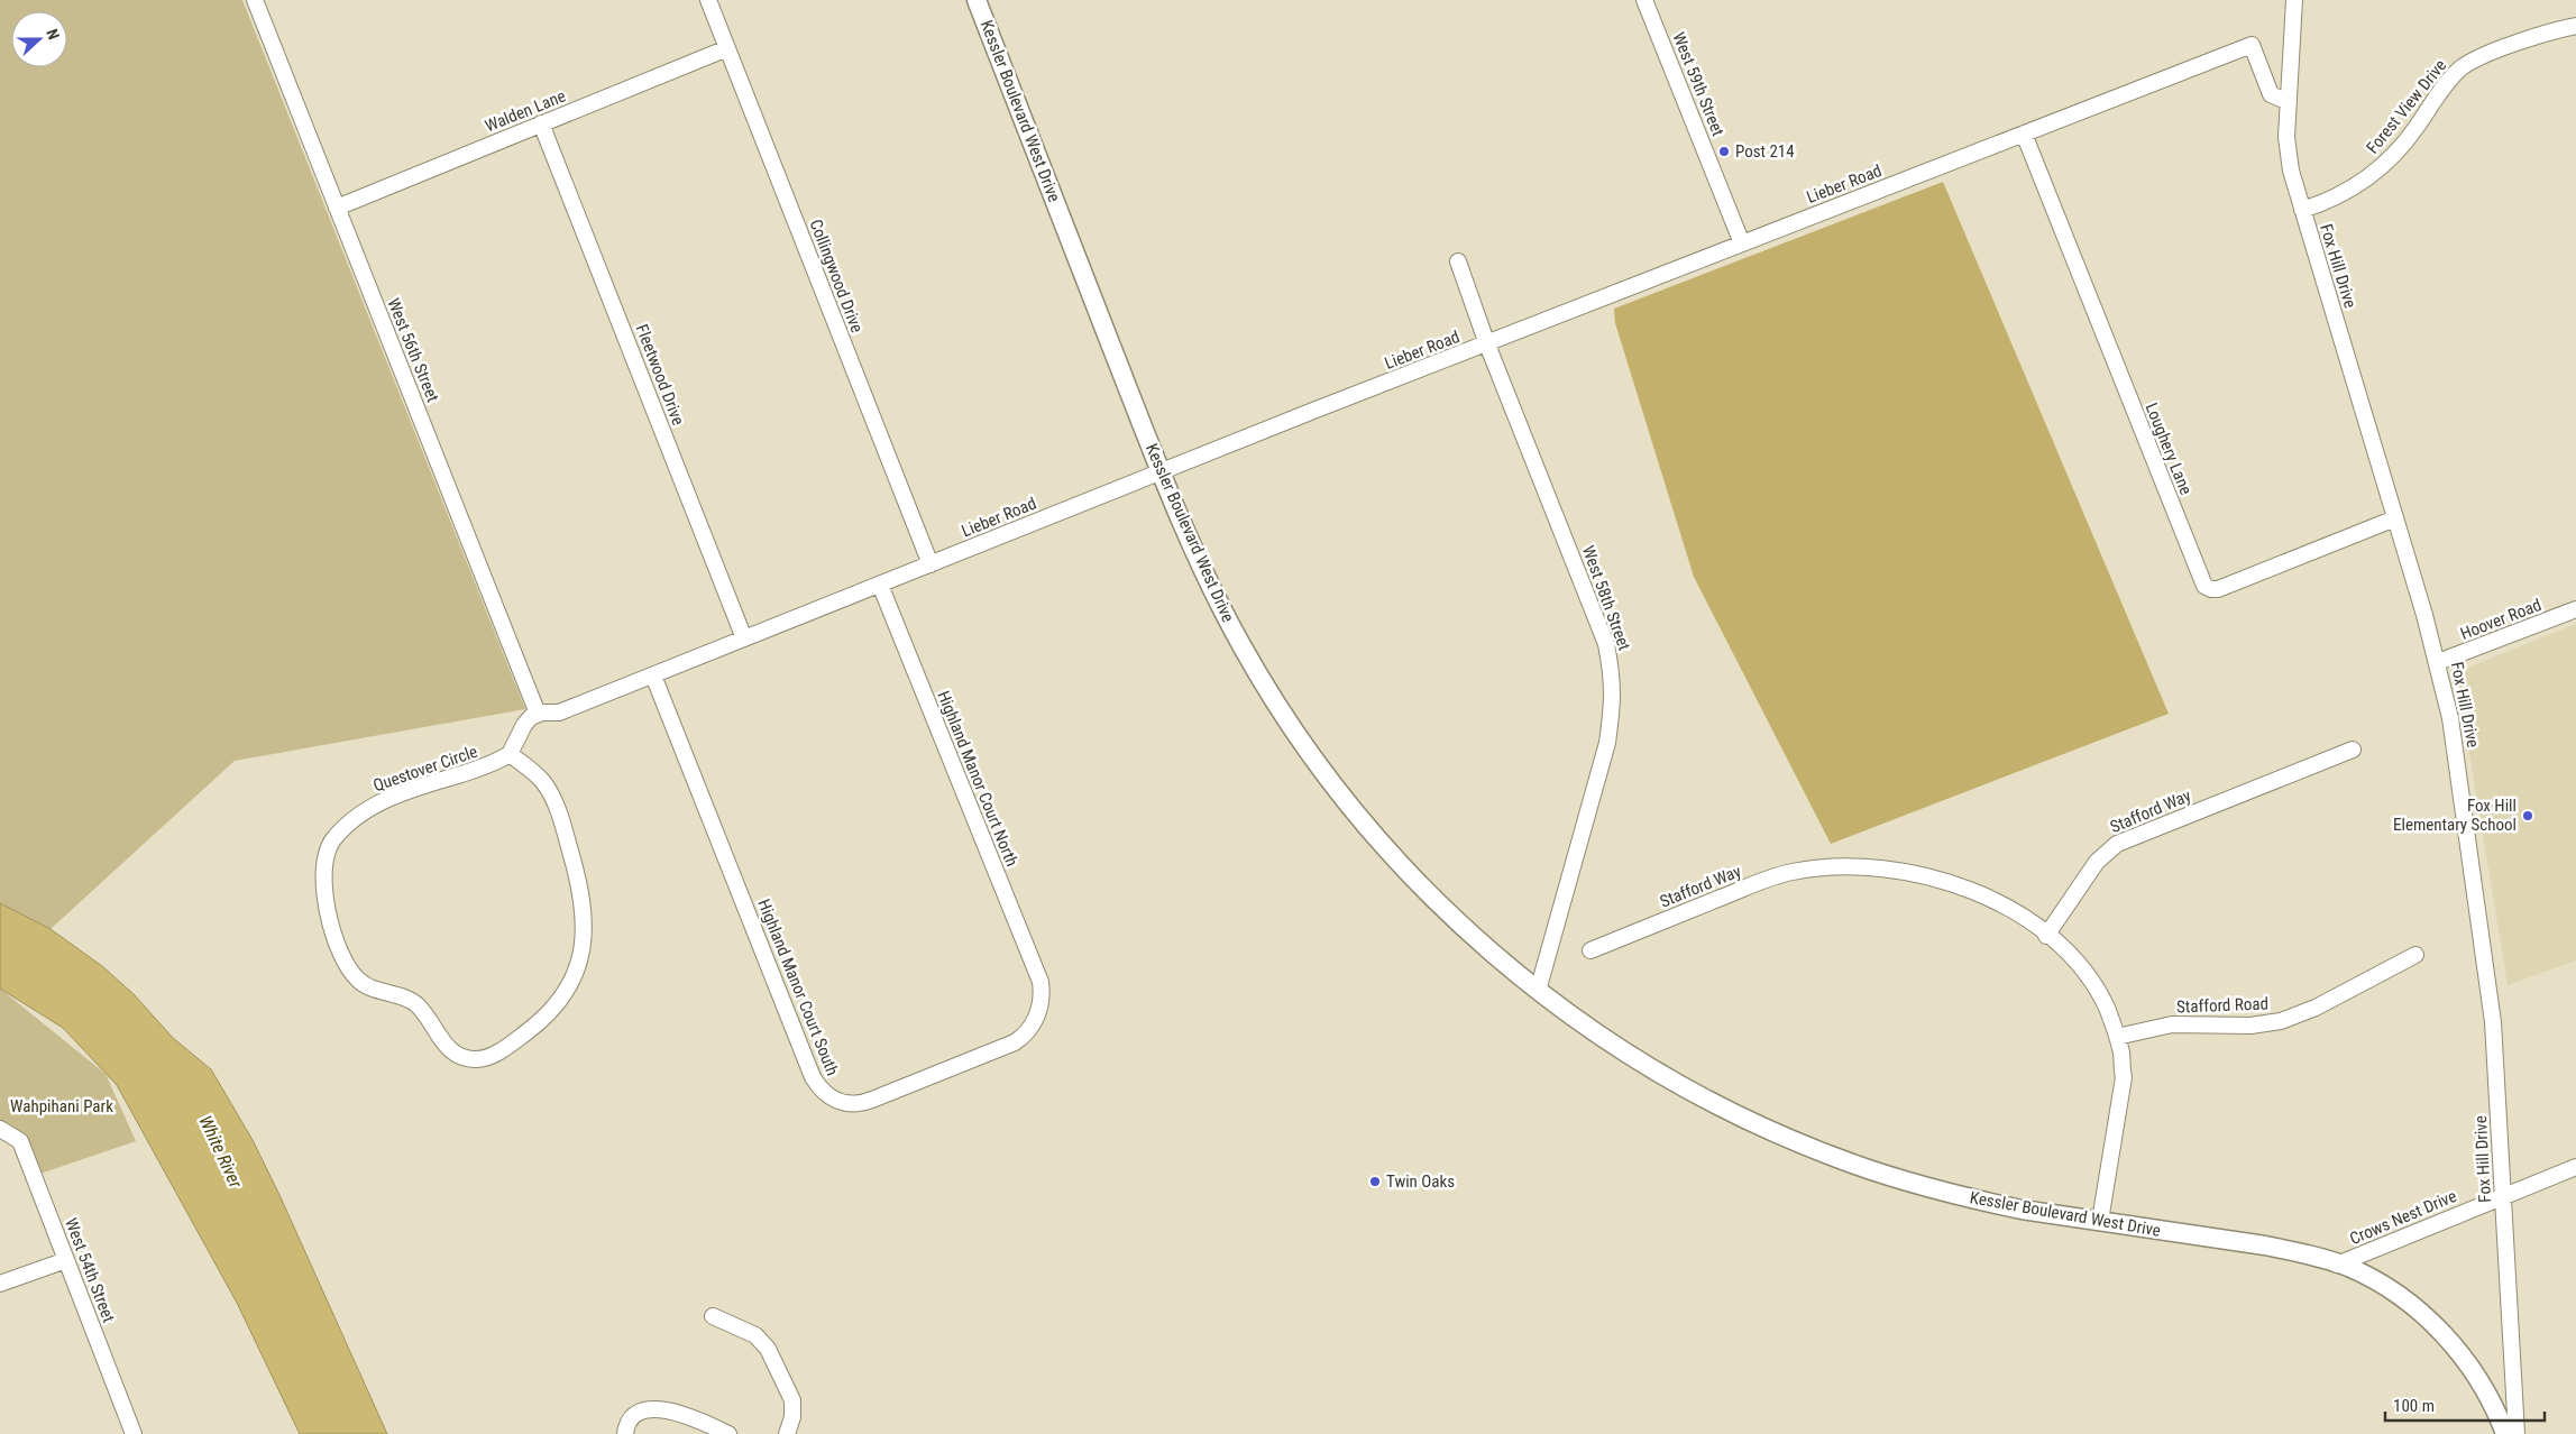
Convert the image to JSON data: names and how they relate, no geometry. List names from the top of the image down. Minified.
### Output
{"streets":{"main road":["Kessler Boulevard West Drive"],"street":["West 59th Street","Forest View Drive","Walden Lane","Lieber Road","Fox Hill Drive","Collingwood Drive","West 56th Street","Fleetwood Drive","Loughery Lane","West 58th Street","Hoover Road","Questover Circle","Highland Manor Court North","Stafford Way","Highland Manor Court South","Stafford Road","Crows Nest Drive","West 54th Street"]},"crossings":[["West 59th Street","Lieber Road"],["Forest View Drive","Fox Hill Drive"],["Walden Lane","Collingwood Drive"],["Walden Lane","West 56th Street"],["Walden Lane","Fleetwood Drive"],["Kessler Boulevard West Drive","Lieber Road"],["Kessler Boulevard West Drive","West 58th Street"],["Kessler Boulevard West Drive","Crows Nest Drive"],["Lieber Road","Fox Hill Drive"],["Lieber Road","Collingwood Drive"],["Lieber Road","West 56th Street"],["Lieber Road","Fleetwood Drive"],["Lieber Road","Loughery Lane"],["Lieber Road","West 58th Street"],["Lieber Road","Highland Manor Court North"],["Lieber Road","Highland Manor Court South"],["Fox Hill Drive","Loughery Lane"],["Fox Hill Drive","Hoover Road"],["Fox Hill Drive","Crows Nest Drive"],["Highland Manor Court North","Highland Manor Court South"]],"water":["White River"],"parks":["Wahpihani Park"],"places":["Post 214","Fox Hill Elementary School","Twin Oaks"],"scale_bar":"100 m","north":"right"}
